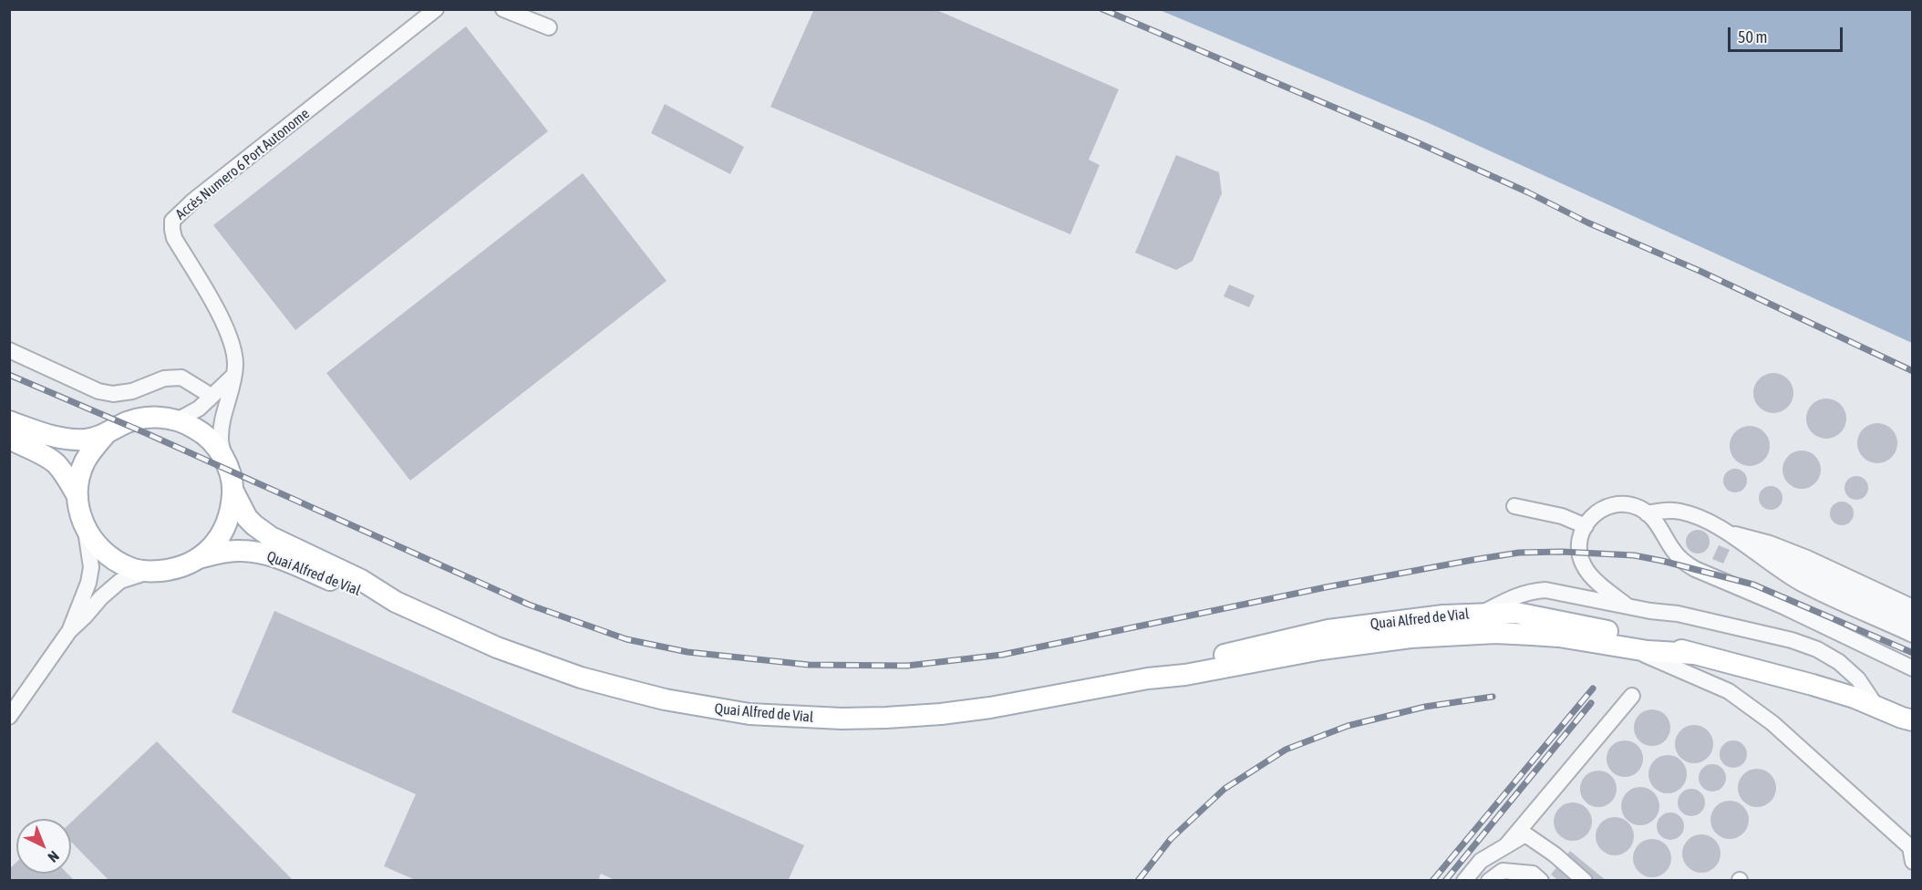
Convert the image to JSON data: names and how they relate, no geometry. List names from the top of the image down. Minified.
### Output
{"streets":{"main road":["Quai Alfred de Vial"],"street":["Accès Numero 6 Port Autonome"]},"crossings":[["Accès Numero 6 Port Autonome","Quai Alfred de Vial"]],"scale_bar":"50 m","north":"bottom right"}
